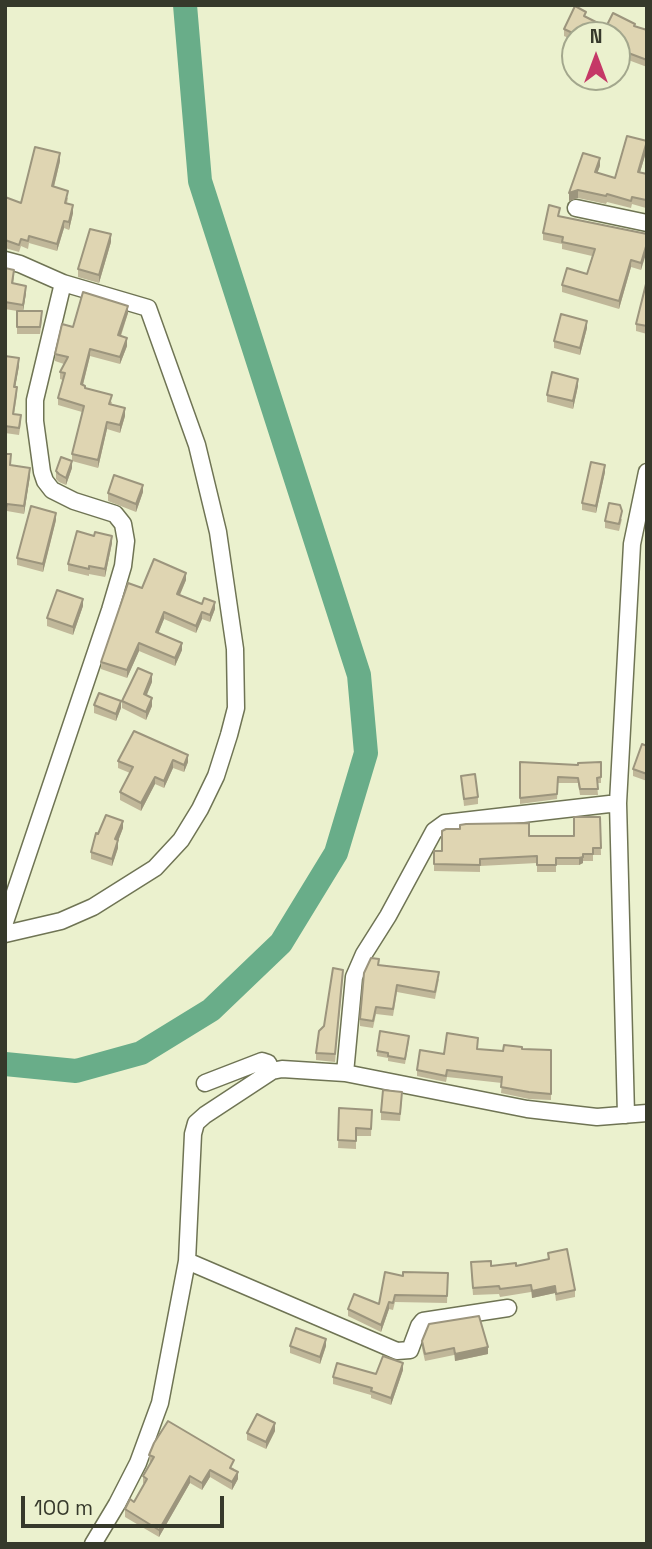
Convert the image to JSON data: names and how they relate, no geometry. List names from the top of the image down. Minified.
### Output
{"scale_bar":"100 m","north":"top"}
